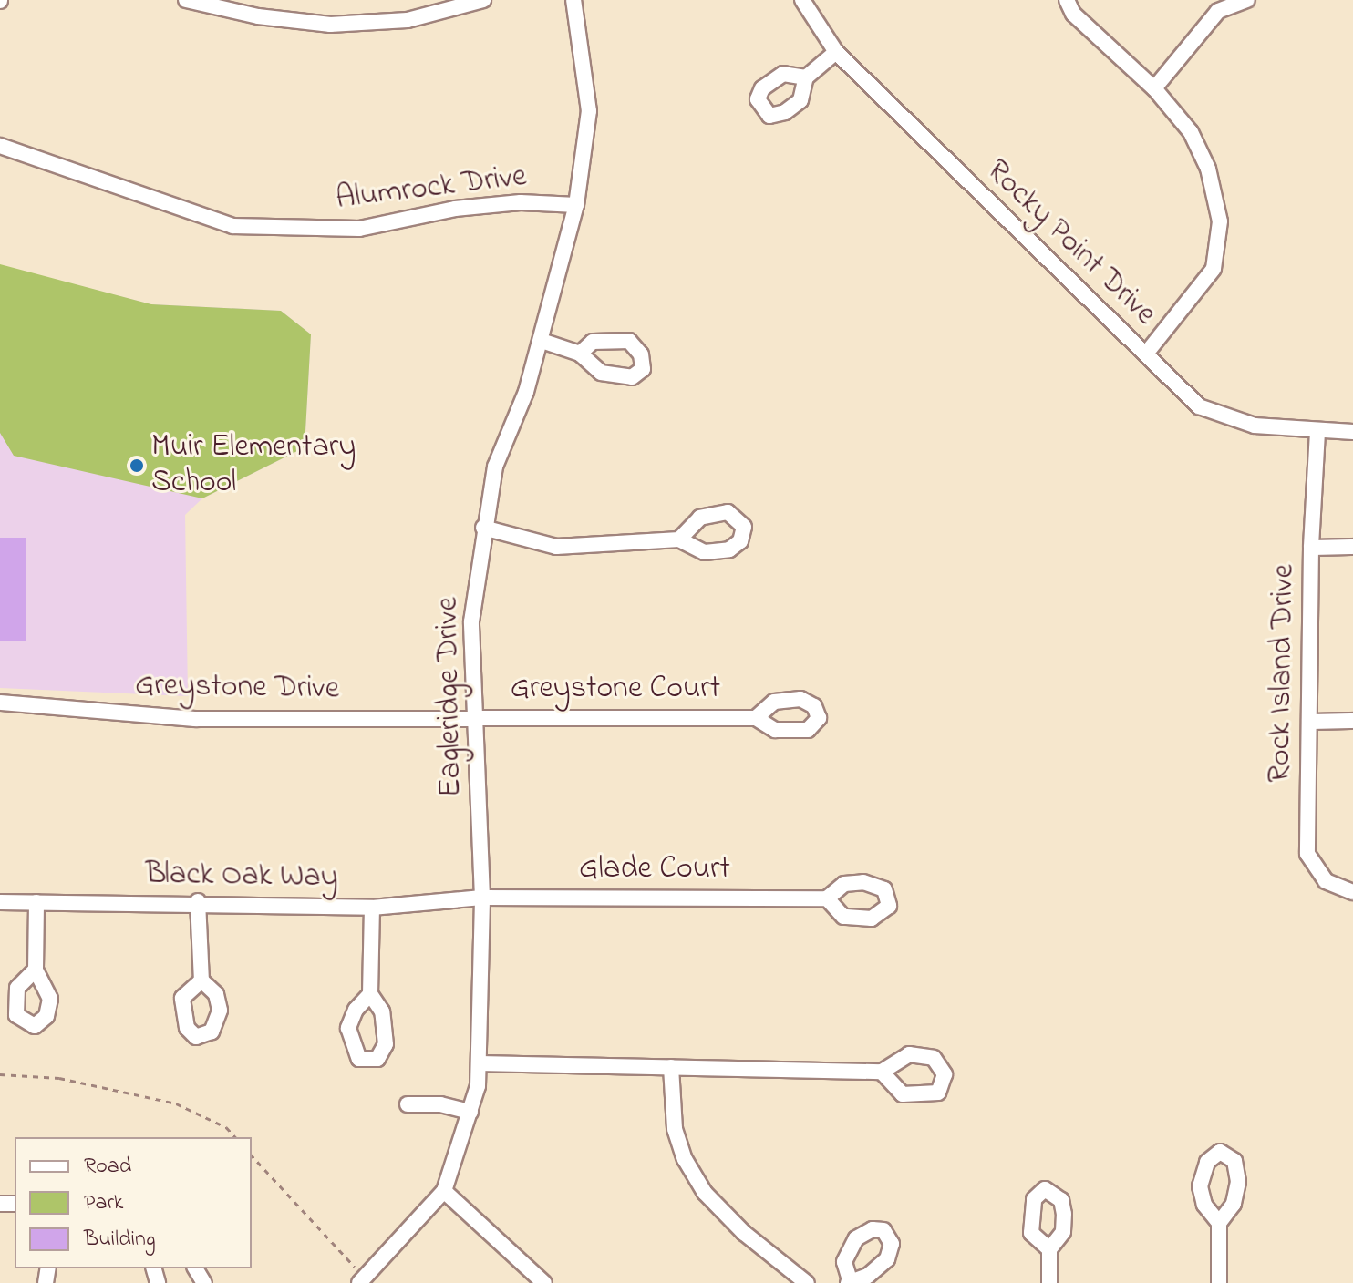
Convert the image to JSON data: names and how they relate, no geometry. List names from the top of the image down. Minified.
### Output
{"streets":{"street":["Alumrock Drive","Rocky Point Drive","Rock Island Drive","Greystone Drive","Greystone Court","Eagleridge Drive","Glade Court","Black Oak Way"]},"crossings":[["Alumrock Drive","Eagleridge Drive"],["Rocky Point Drive","Rock Island Drive"],["Greystone Drive","Greystone Court"],["Greystone Drive","Eagleridge Drive"],["Greystone Court","Eagleridge Drive"],["Eagleridge Drive","Glade Court"],["Eagleridge Drive","Black Oak Way"],["Glade Court","Black Oak Way"]],"places":["Muir Elementary School"],"legend":["Road","Park","Building"]}
